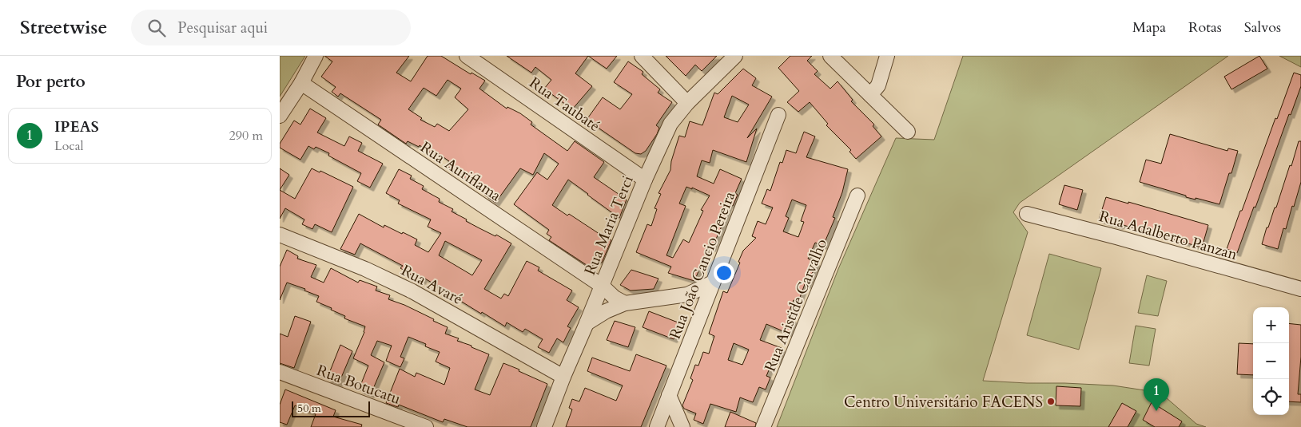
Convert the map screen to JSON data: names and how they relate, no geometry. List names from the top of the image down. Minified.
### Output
{"streets":{"street":["Rua Taubaté","Rua Auriflama","Rua Maria Terci","Rua Adalberto Panzan","Rua João Cancio Pereira","Rua Avaré","Rua Aristide Carvalho","Rua Botucatu"]},"crossings":[["Rua Taubaté","Rua Maria Terci"],["Rua Auriflama","Rua Maria Terci"],["Rua Maria Terci","Rua Avaré"]],"places":["Centro Universitário FACENS"],"scale_bar":"50 m","page":{"header":"Streetwise","search":"Pesquisar aqui","nav":["Mapa","Rotas","Salvos"],"heading":"Por perto","list":[{"mark":"1","name":"IPEAS","note":"Local","value":"290 m"}],"map_buttons":["+","−"],"pins":"1","scale":"50 m"}}
